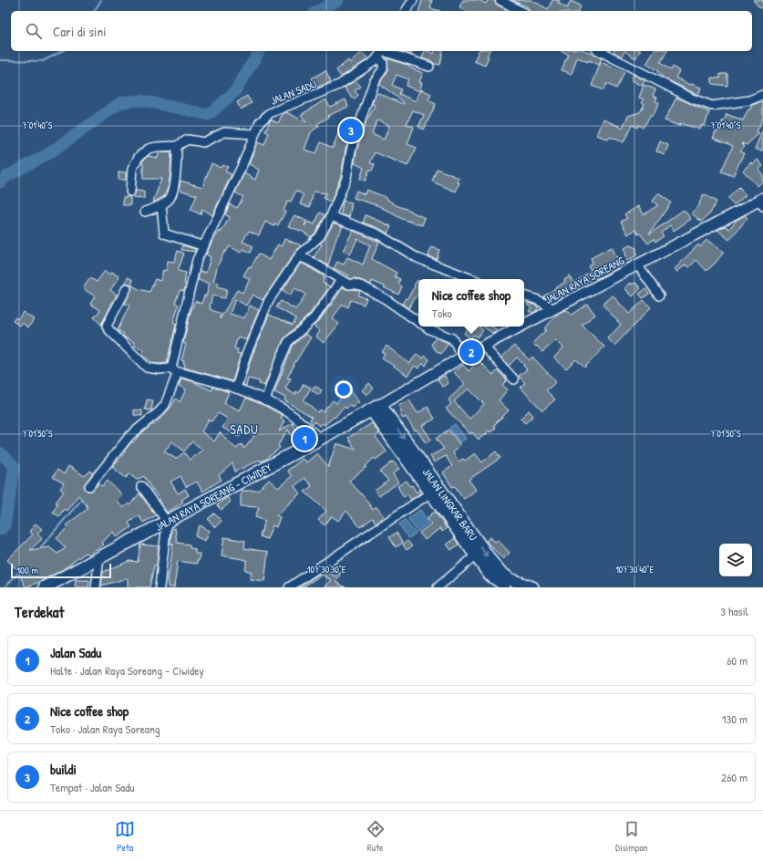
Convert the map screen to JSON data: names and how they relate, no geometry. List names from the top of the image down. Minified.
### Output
{"streets":{"highway":["JALAN RAYA SOREANG - CIWIDEY","JALAN LINGKAR BARU"],"main road":["JALAN RAYA SOREANG"],"street":["JALAN SADU"]},"crossings":[["JALAN RAYA SOREANG","JALAN RAYA SOREANG - CIWIDEY"],["JALAN RAYA SOREANG","JALAN LINGKAR BARU"],["JALAN RAYA SOREANG - CIWIDEY","JALAN LINGKAR BARU"]],"districts":["SADU"],"scale_bar":"100 m","page":{"search":"Cari di sini","pins":["3","2","1"],"popup":["Nice coffee shop","Toko"],"scale":"100 m","heading":["Terdekat","3 hasil"],"list":[{"mark":"1","name":"Jalan Sadu","note":"Halte · Jalan Raya Soreang - Ciwidey","value":"60 m"},{"mark":"2","name":"Nice coffee shop","note":"Toko · Jalan Raya Soreang","value":"130 m"},{"mark":"3","name":"buildi","note":"Tempat · Jalan Sadu","value":"260 m"}],"nav":["Peta","Rute","Disimpan"]},"coordinates":["7°01'40\"S","7°01'50\"S","107°30'30\"E","107°30'40\"E"]}
